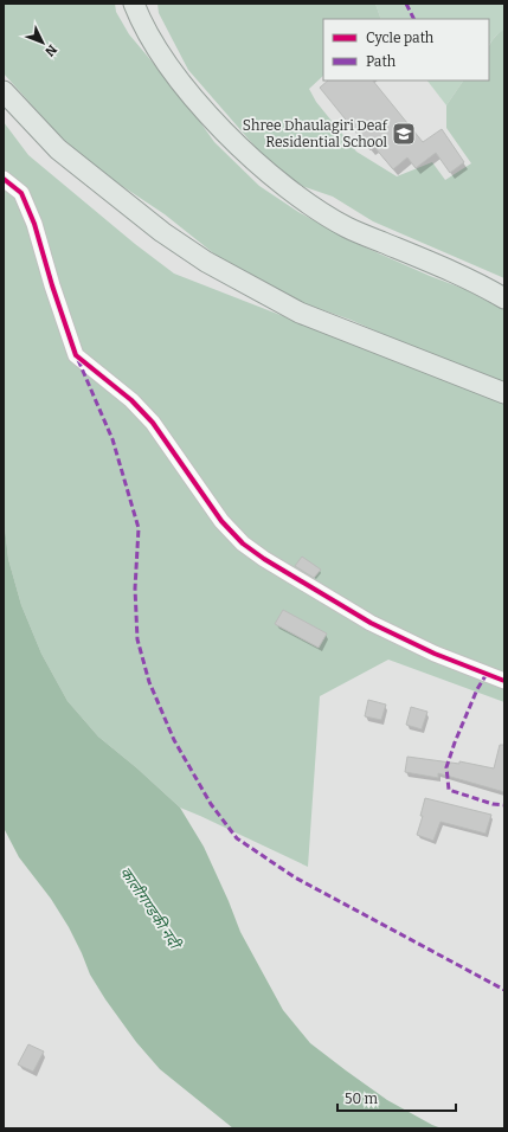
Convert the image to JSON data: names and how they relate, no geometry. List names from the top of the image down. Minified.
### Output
{"water":["कालीगण्डकी नदी"],"places":{"school or university":["Shree Dhaulagiri Deaf Residential School"]},"legend":["Cycle path","Path"],"scale_bar":"50 m","north":"bottom right"}
